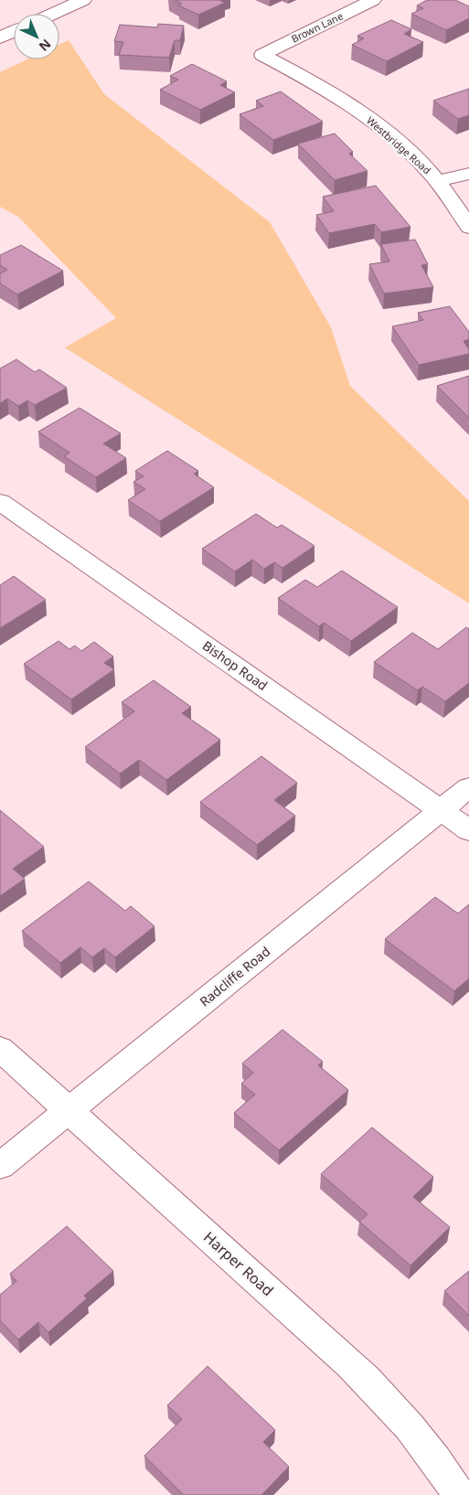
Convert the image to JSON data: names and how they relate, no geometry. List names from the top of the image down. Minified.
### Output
{"streets":{"street":["Brown Lane","Westbridge Road","Bishop Road","Radcliffe Road","Harper Road"]},"crossings":[["Brown Lane","Westbridge Road"],["Bishop Road","Radcliffe Road"],["Radcliffe Road","Harper Road"]],"north":"bottom right"}
